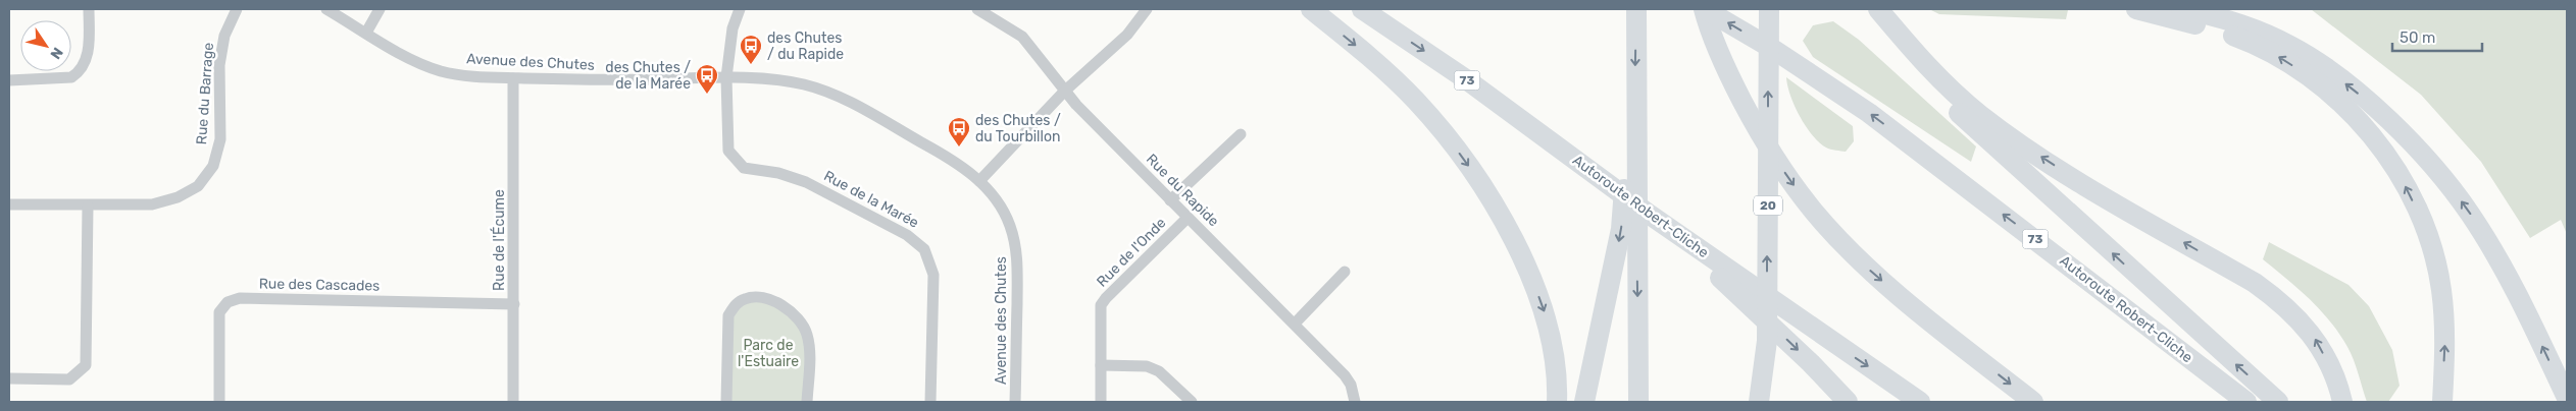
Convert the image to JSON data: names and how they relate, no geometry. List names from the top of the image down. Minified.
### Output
{"streets":{"highway":["73","20","Autoroute Robert-Cliche"],"street":["Avenue des Chutes","Rue du Barrage","Rue du Rapide","Rue de la Marée","Rue de l'Écume","Rue de l'Onde","Rue des Cascades"]},"crossings":[["Avenue des Chutes","Rue de la Marée"],["Avenue des Chutes","Rue de l'Écume"],["Rue du Rapide","Rue de l'Onde"],["Rue de l'Écume","Rue des Cascades"]],"parks":["Parc de l'Estuaire"],"places":{"bus stop":["des Chutes / du Rapide","des Chutes / de la Marée","des Chutes / du Tourbillon"]},"scale_bar":"50 m","north":"bottom right"}
